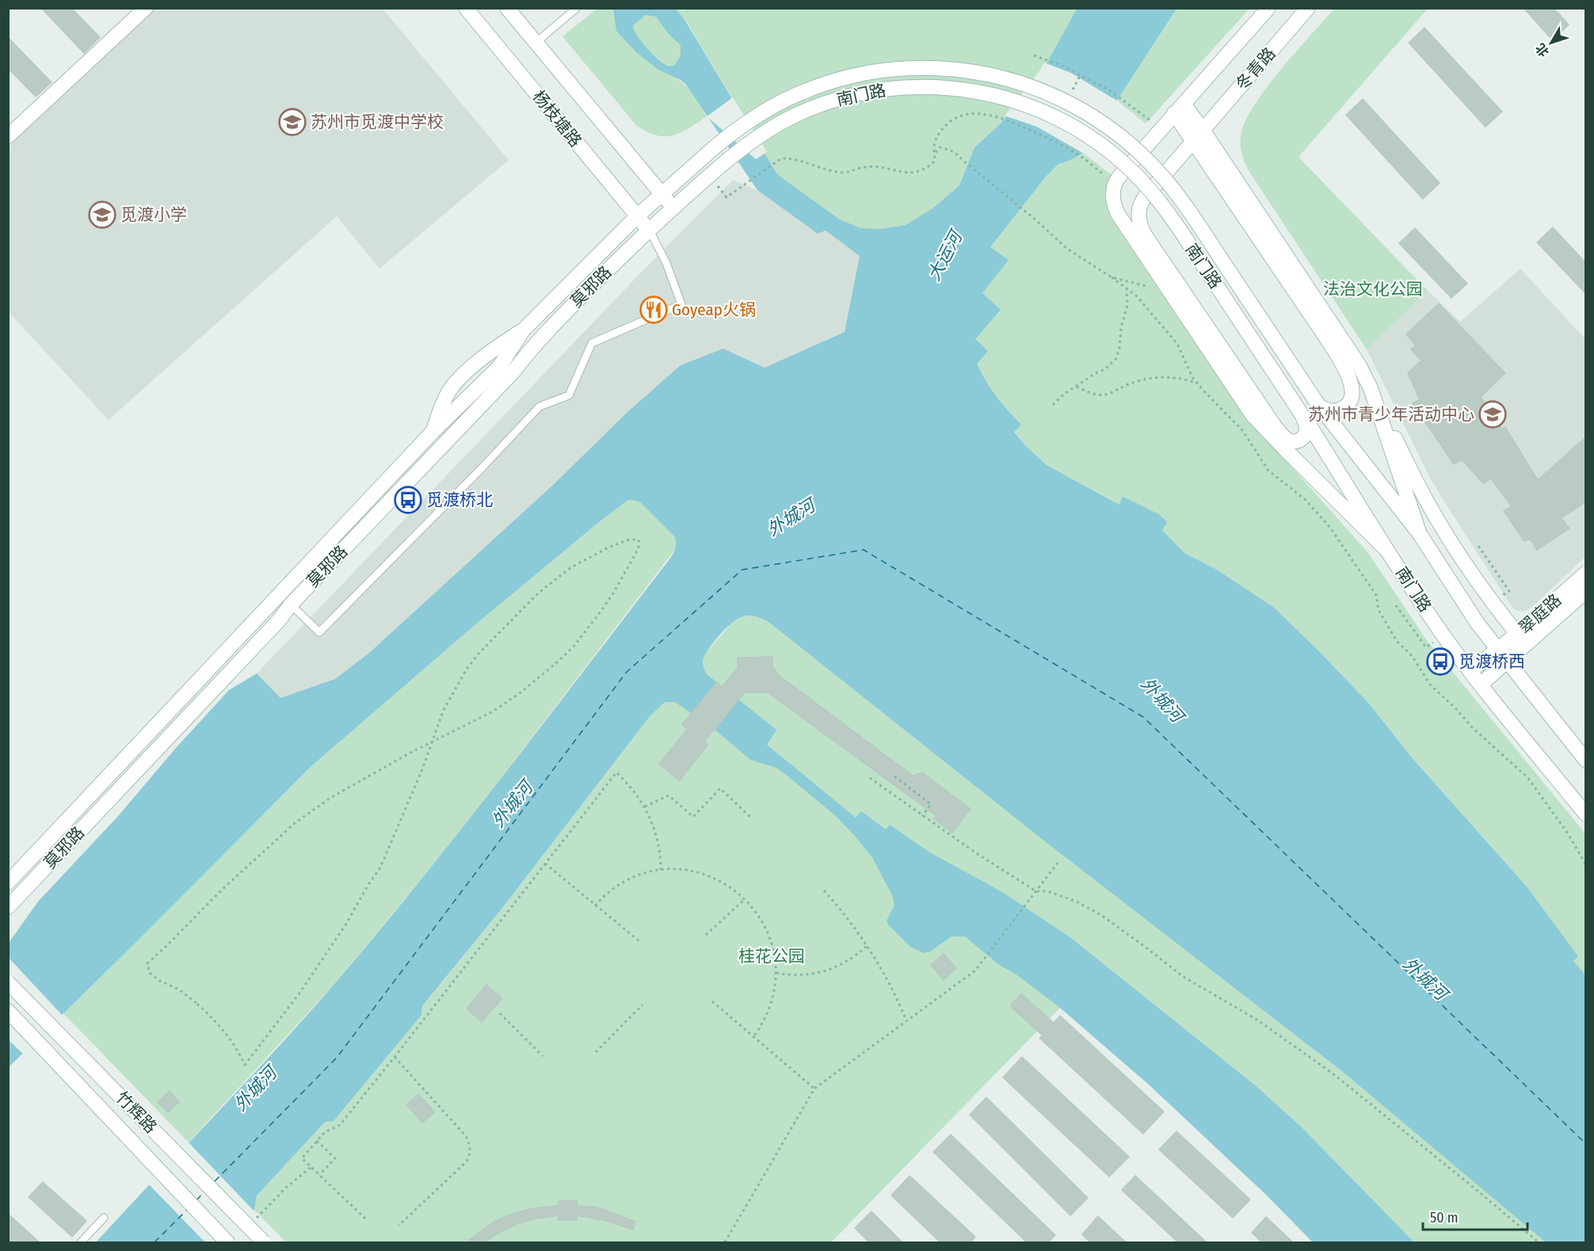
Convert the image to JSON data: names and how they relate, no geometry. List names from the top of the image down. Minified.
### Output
{"streets":{"main road":["冬青路","南门路","杨枝塘路","莫邪路","翠庭路","竹辉路"]},"crossings":[["冬青路","南门路"],["南门路","杨枝塘路"],["南门路","莫邪路"],["南门路","翠庭路"],["杨枝塘路","莫邪路"]],"water":["大运河","外城河"],"parks":["法治文化公园","桂花公园"],"places":{"school or university":["苏州市觅渡中学校","觅渡小学","苏州市青少年活动中心"],"restaurant":["Goyeap火锅"],"bus stop":["觅渡桥北","觅渡桥西"]},"scale_bar":"50 m","north":"bottom left"}
